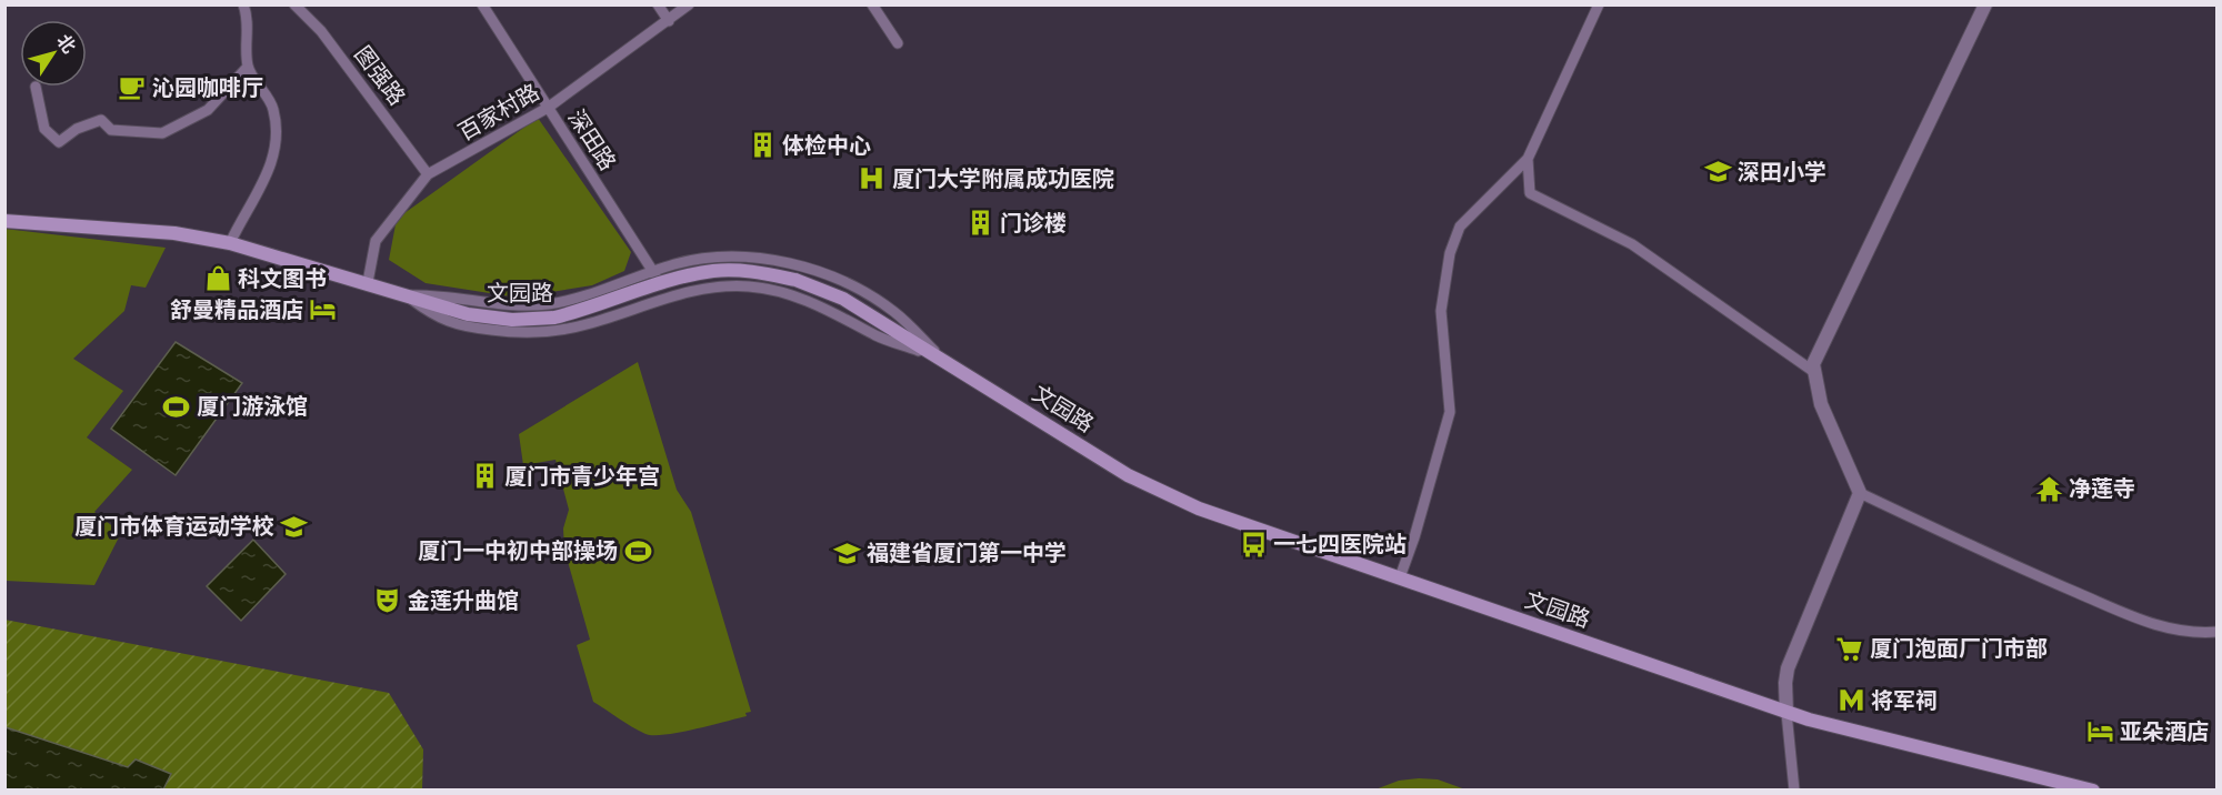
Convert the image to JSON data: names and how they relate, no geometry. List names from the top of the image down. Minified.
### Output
{"streets":{"main road":["文园路"],"street":["图强路","百家村路","深田路"]},"crossings":[["图强路","百家村路"],["百家村路","深田路"],["百家村路","文园路"]],"places":{"cafe":["沁园咖啡厅"],"building":["体检中心","门诊楼","厦门市青少年宫"],"school or university":["深田小学","厦门市体育运动学校","福建省厦门第一中学"],"hospital":["厦门大学附属成功医院"],"shop":["科文图书"],"hotel":["舒曼精品酒店","亚朵酒店"],"sports":["厦门游泳馆","厦门一中初中部操场"],"temple":["净莲寺"],"bus stop":["一七四医院站"],"theatre":["金莲升曲馆"],"supermarket":["厦门泡面厂门市部"],"metro station":["将军祠"]},"north":"top right"}
